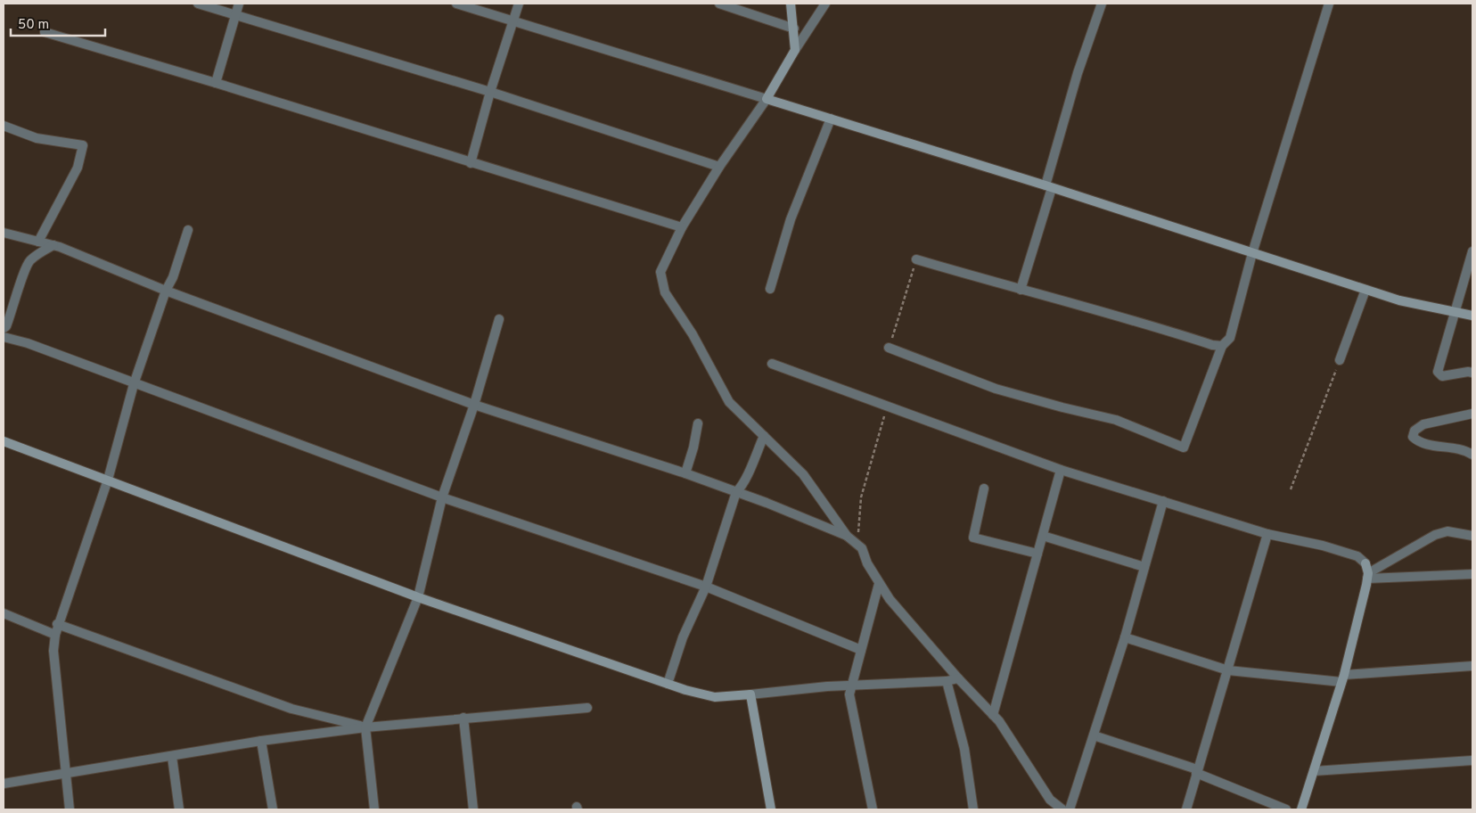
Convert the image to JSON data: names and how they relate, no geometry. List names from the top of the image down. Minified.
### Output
{"scale_bar":"50 m"}
